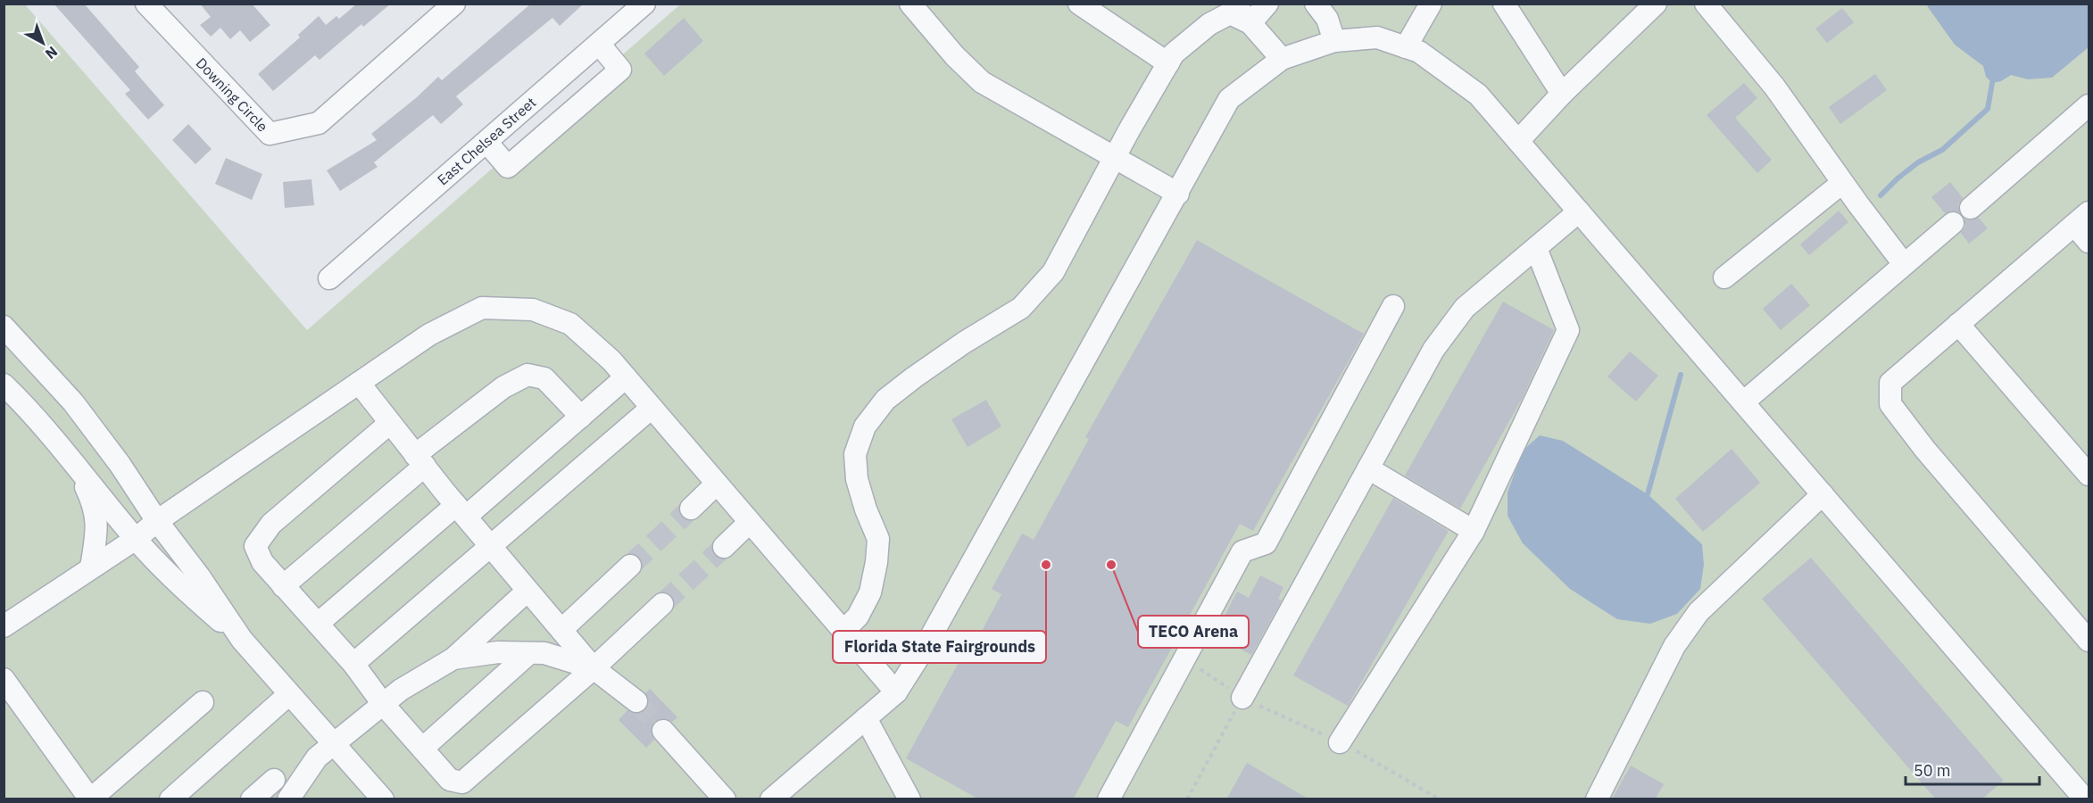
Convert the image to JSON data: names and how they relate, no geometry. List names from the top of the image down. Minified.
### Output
{"streets":{"street":["Downing Circle","East Chelsea Street"]},"places":["Florida State Fairgrounds","TECO Arena"],"scale_bar":"50 m","north":"bottom right"}
